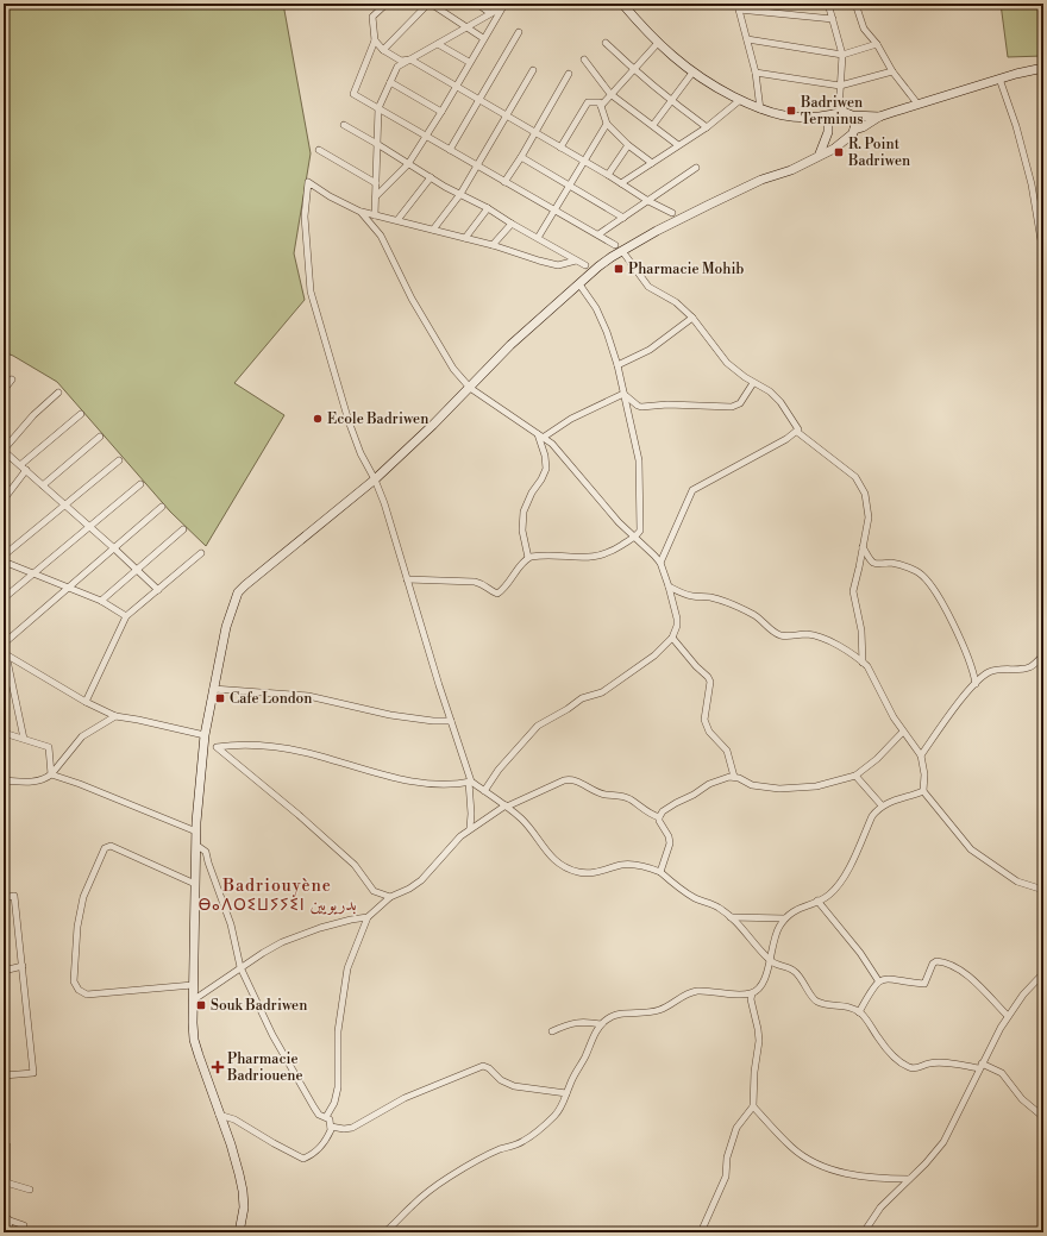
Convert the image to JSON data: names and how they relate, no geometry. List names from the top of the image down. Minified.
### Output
{"districts":["Badriouyène ⴱⴰⴷⵔⵉⵡⵢⵢⵉⵏ بدريويين"],"places":{"transit":["Badriwen Terminus","R. Point Badriwen","Pharmacie Mohib","Cafe London","Souk Badriwen"],"other":["Ecole Badriwen"],"health":["Pharmacie Badriouene"]}}
